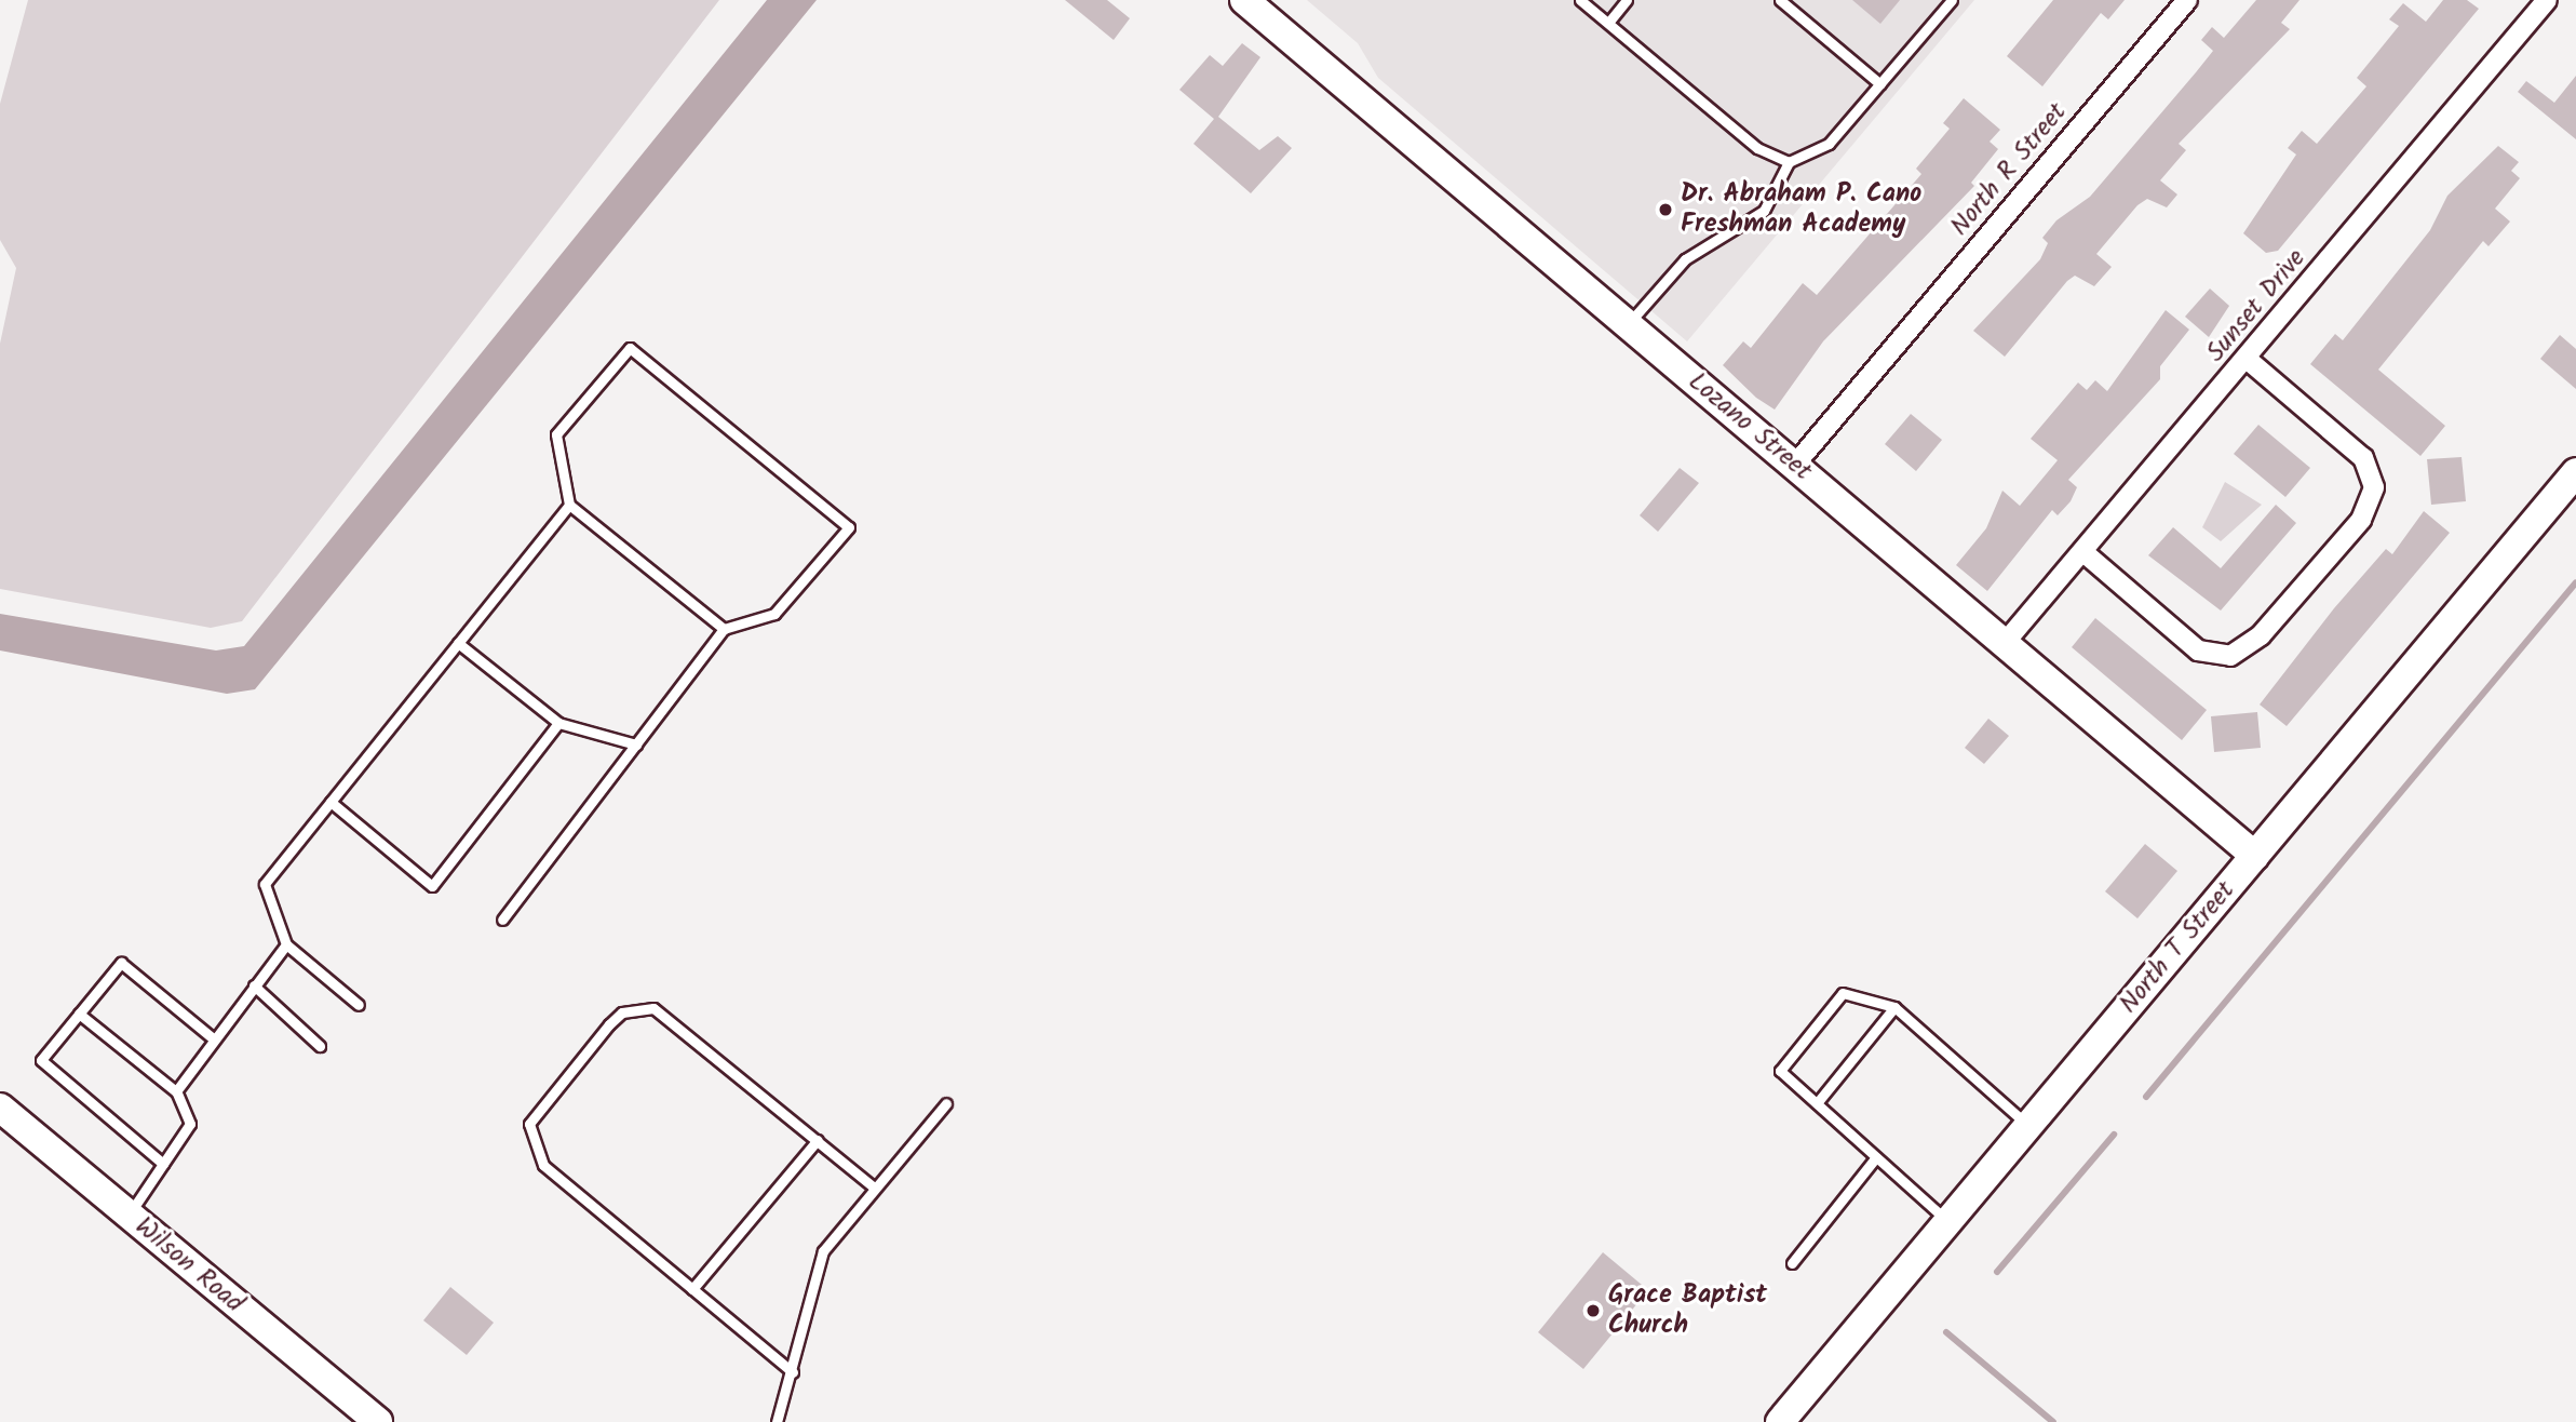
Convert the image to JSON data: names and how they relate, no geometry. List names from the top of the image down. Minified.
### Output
{"streets":{"street":["North R Street","Sunset Drive","Lozano Street","North T Street","Wilson Road"]},"crossings":[["North R Street","Lozano Street"],["Sunset Drive","Lozano Street"],["Lozano Street","North T Street"]],"places":["Dr. Abraham P. Cano Freshman Academy","Grace Baptist Church"]}
